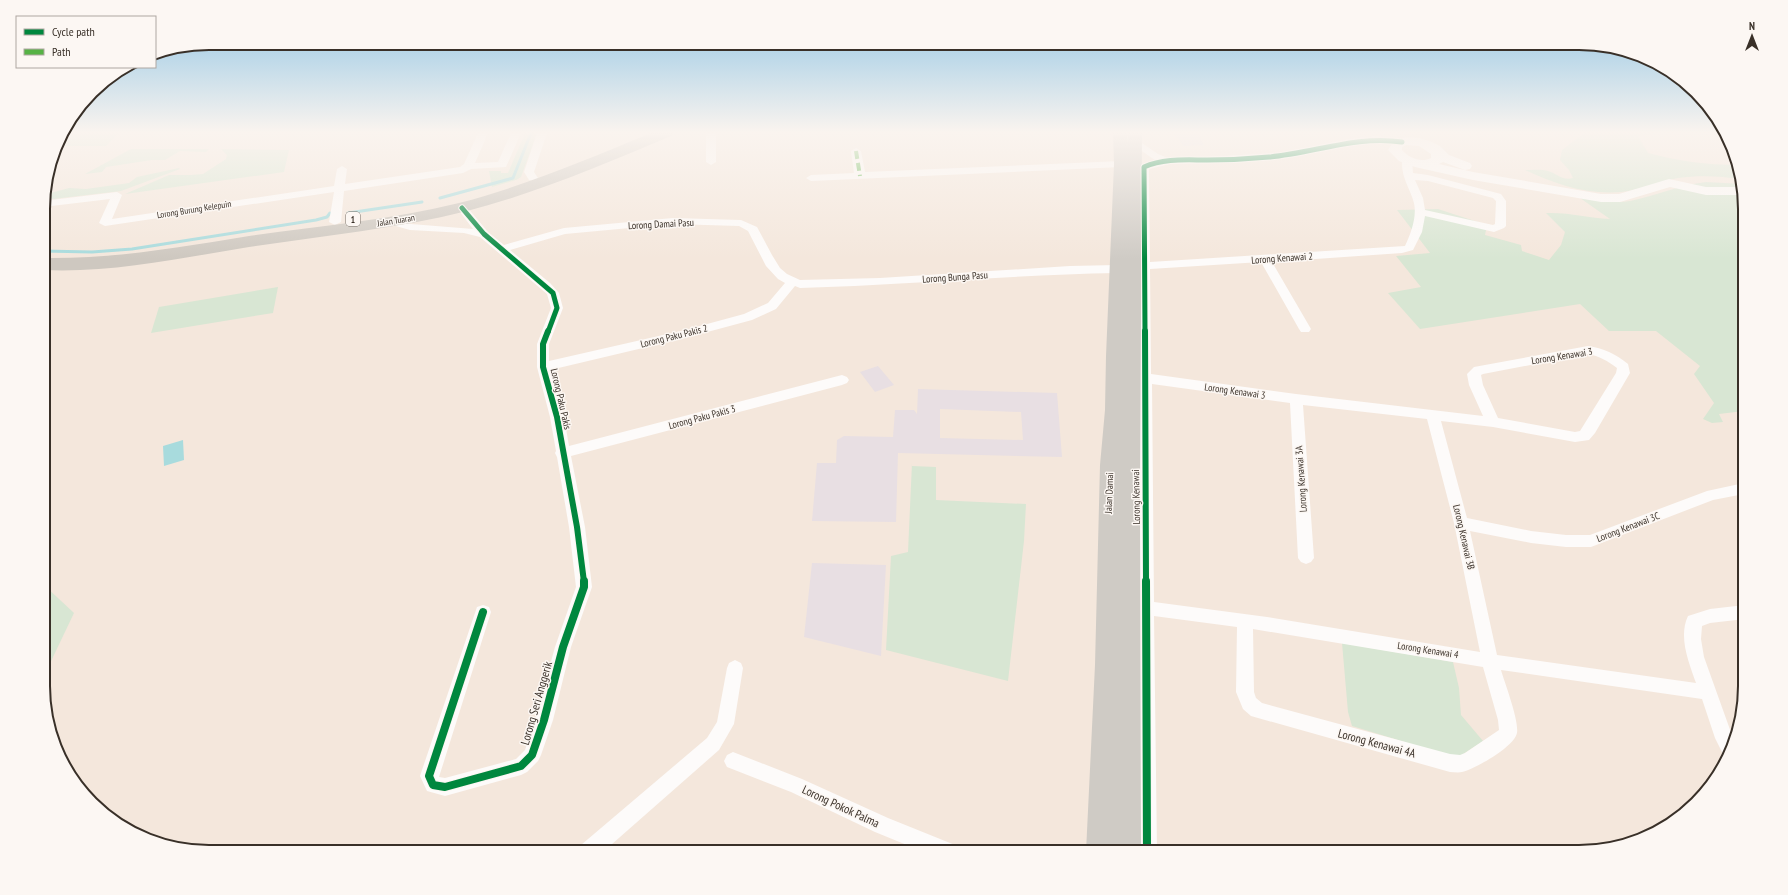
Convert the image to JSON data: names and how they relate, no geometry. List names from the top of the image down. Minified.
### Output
{"streets":{"main road":["1","Jalan Tuaran","Jalan Damai"],"street":["Lorong Burung Kelepuin","Lorong Damai Pasu","Lorong Kenawai 2","Lorong Bunga Pasu","Lorong Paku Pakis 2","Lorong Kenawai 3","Lorong Paku Pakis","Lorong Paku Pakis 3","Lorong Kenawai 3A","Lorong Kenawai","Lorong Kenawai 3C","Lorong Kenawai 3B","Lorong Kenawai 4","Lorong Seri Anggerik","Lorong Kenawai 4A","Lorong Pokok Palma"]},"crossings":[["Jalan Tuaran","Lorong Paku Pakis"],["Lorong Damai Pasu","Lorong Bunga Pasu"],["Lorong Damai Pasu","Lorong Paku Pakis 2"],["Lorong Damai Pasu","Lorong Paku Pakis"],["Lorong Kenawai 2","Lorong Kenawai"],["Lorong Bunga Pasu","Lorong Paku Pakis 2"],["Lorong Bunga Pasu","Jalan Damai"],["Lorong Paku Pakis 2","Lorong Paku Pakis"],["Lorong Kenawai 3","Lorong Kenawai 3A"],["Lorong Kenawai 3","Lorong Kenawai"],["Lorong Kenawai 3","Lorong Kenawai 3B"],["Lorong Paku Pakis","Lorong Paku Pakis 3"],["Lorong Paku Pakis","Lorong Seri Anggerik"],["Lorong Kenawai","Lorong Kenawai 4"],["Lorong Kenawai 3C","Lorong Kenawai 3B"],["Lorong Kenawai 3B","Lorong Kenawai 4"],["Lorong Kenawai 3B","Lorong Kenawai 4A"],["Lorong Kenawai 4","Lorong Kenawai 4A"]],"legend":["Cycle path","Path"],"north":"top"}
